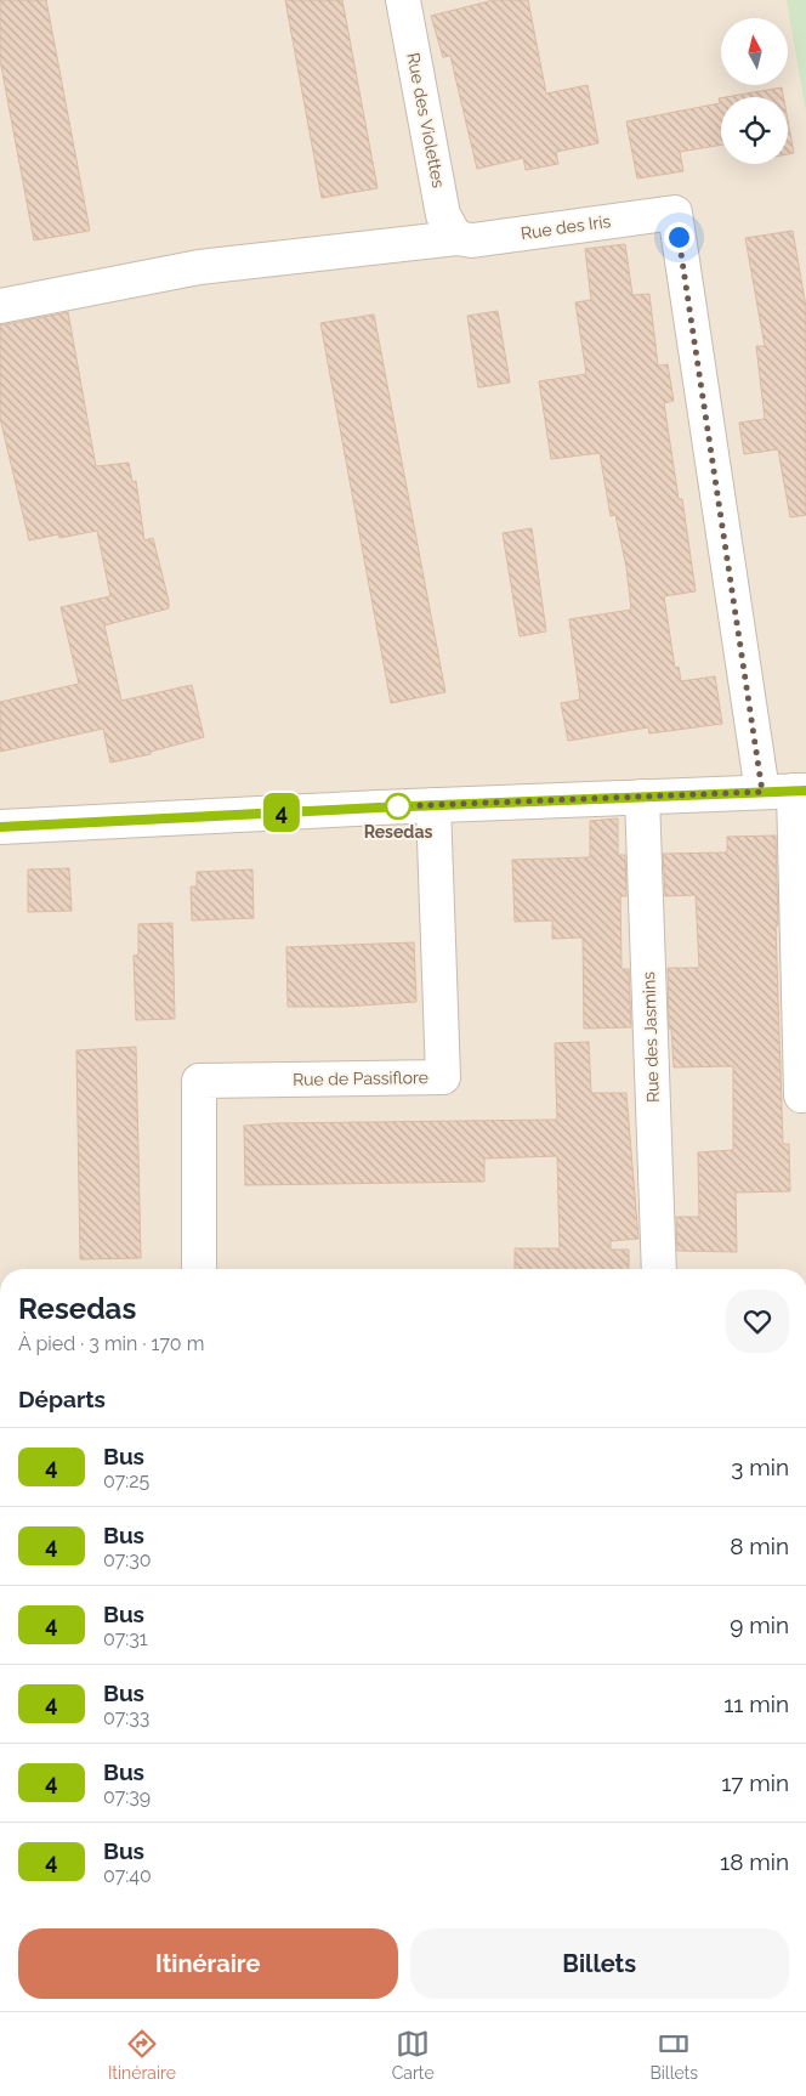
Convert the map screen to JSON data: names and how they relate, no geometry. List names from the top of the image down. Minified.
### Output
{"streets":{"street":["Rue des Violettes","Rue des Iris","Rue des Jasmins","Rue de Passiflore"]},"crossings":[["Rue des Violettes","Rue des Iris"]],"places":["Resedas"],"lines":["bus line 4"],"north":"top","page":{"on_map":"4","heading":[["Resedas","À pied · 3 min · 170 m"],"Départs"],"list":[{"mark":"4","name":"Bus","note":"07:25","value":"3 min"},{"mark":"4","name":"Bus","note":"07:30","value":"8 min"},{"mark":"4","name":"Bus","note":"07:31","value":"9 min"},{"mark":"4","name":"Bus","note":"07:33","value":"11 min"},{"mark":"4","name":"Bus","note":"07:39","value":"17 min"},{"mark":"4","name":"Bus","note":"07:40","value":"18 min"}],"buttons":["Itinéraire","Billets"],"tabs":["Itinéraire","Carte","Billets"]}}
